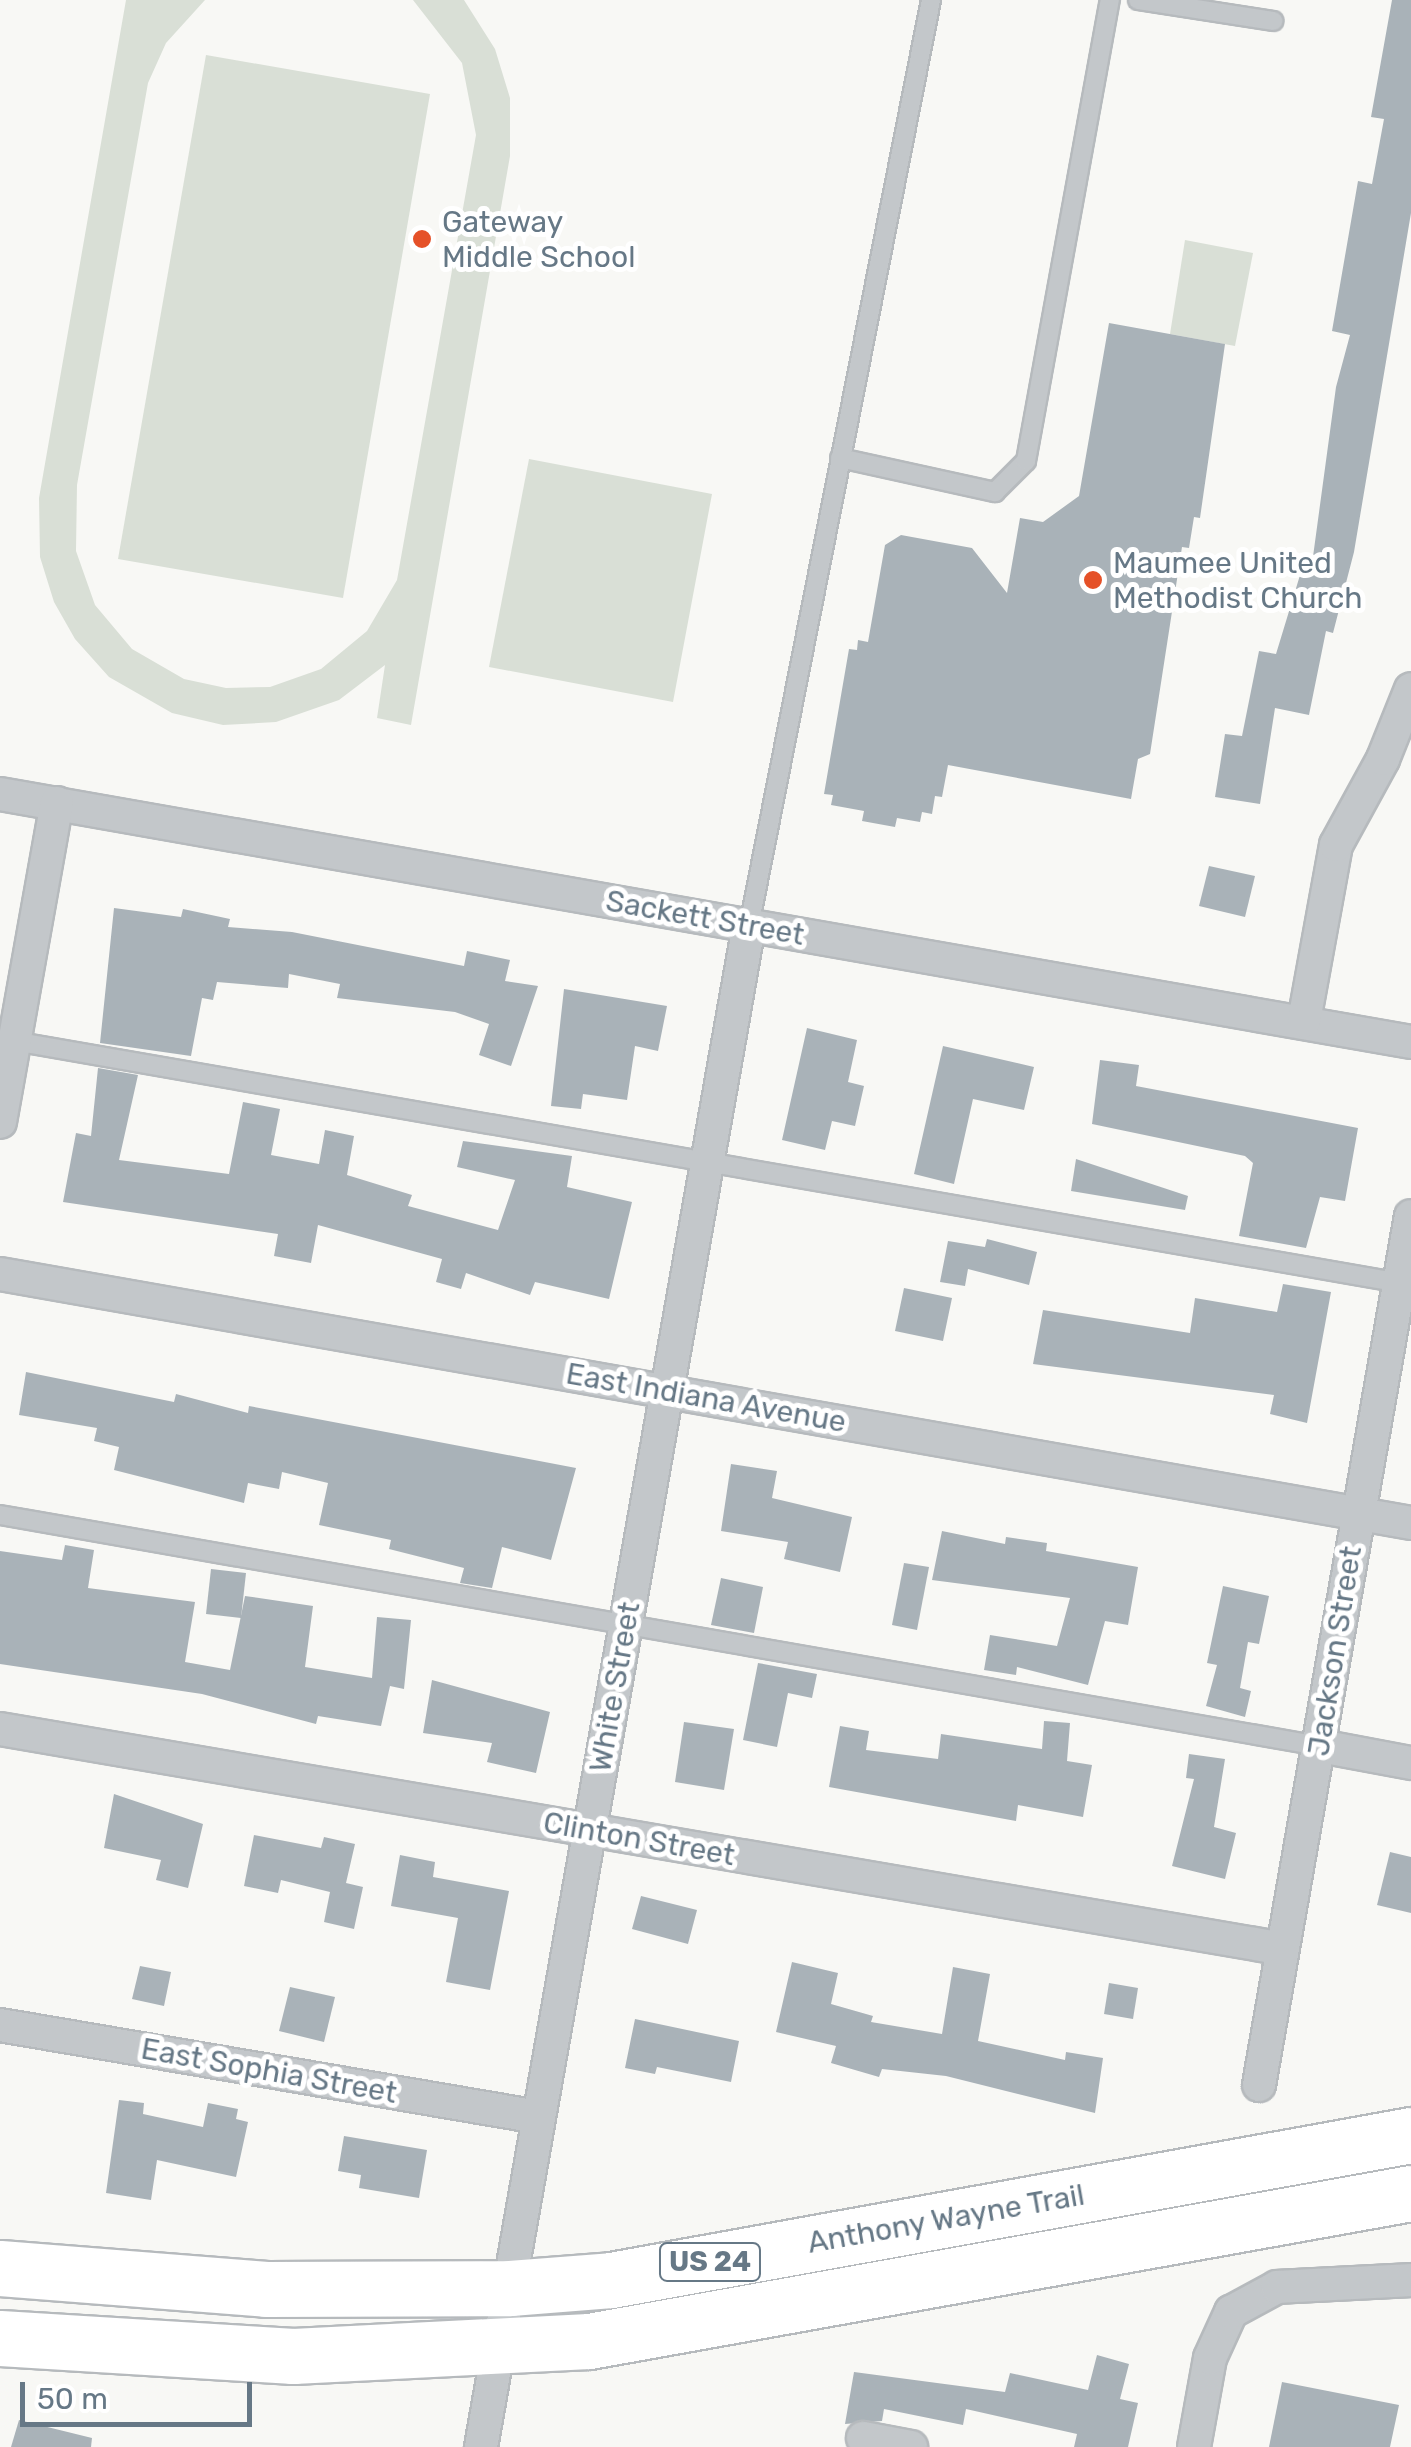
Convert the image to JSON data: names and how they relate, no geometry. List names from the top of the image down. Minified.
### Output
{"streets":{"highway":["Anthony Wayne Trail","US 24"],"street":["Sackett Street","East Indiana Avenue","Jackson Street","White Street","Clinton Street","East Sophia Street"]},"crossings":[["Sackett Street","White Street"],["East Indiana Avenue","Jackson Street"],["East Indiana Avenue","White Street"],["Jackson Street","Clinton Street"],["White Street","Clinton Street"],["White Street","East Sophia Street"],["White Street","Anthony Wayne Trail"]],"places":["Gateway Middle School","Maumee United Methodist Church"],"scale_bar":"50 m"}
